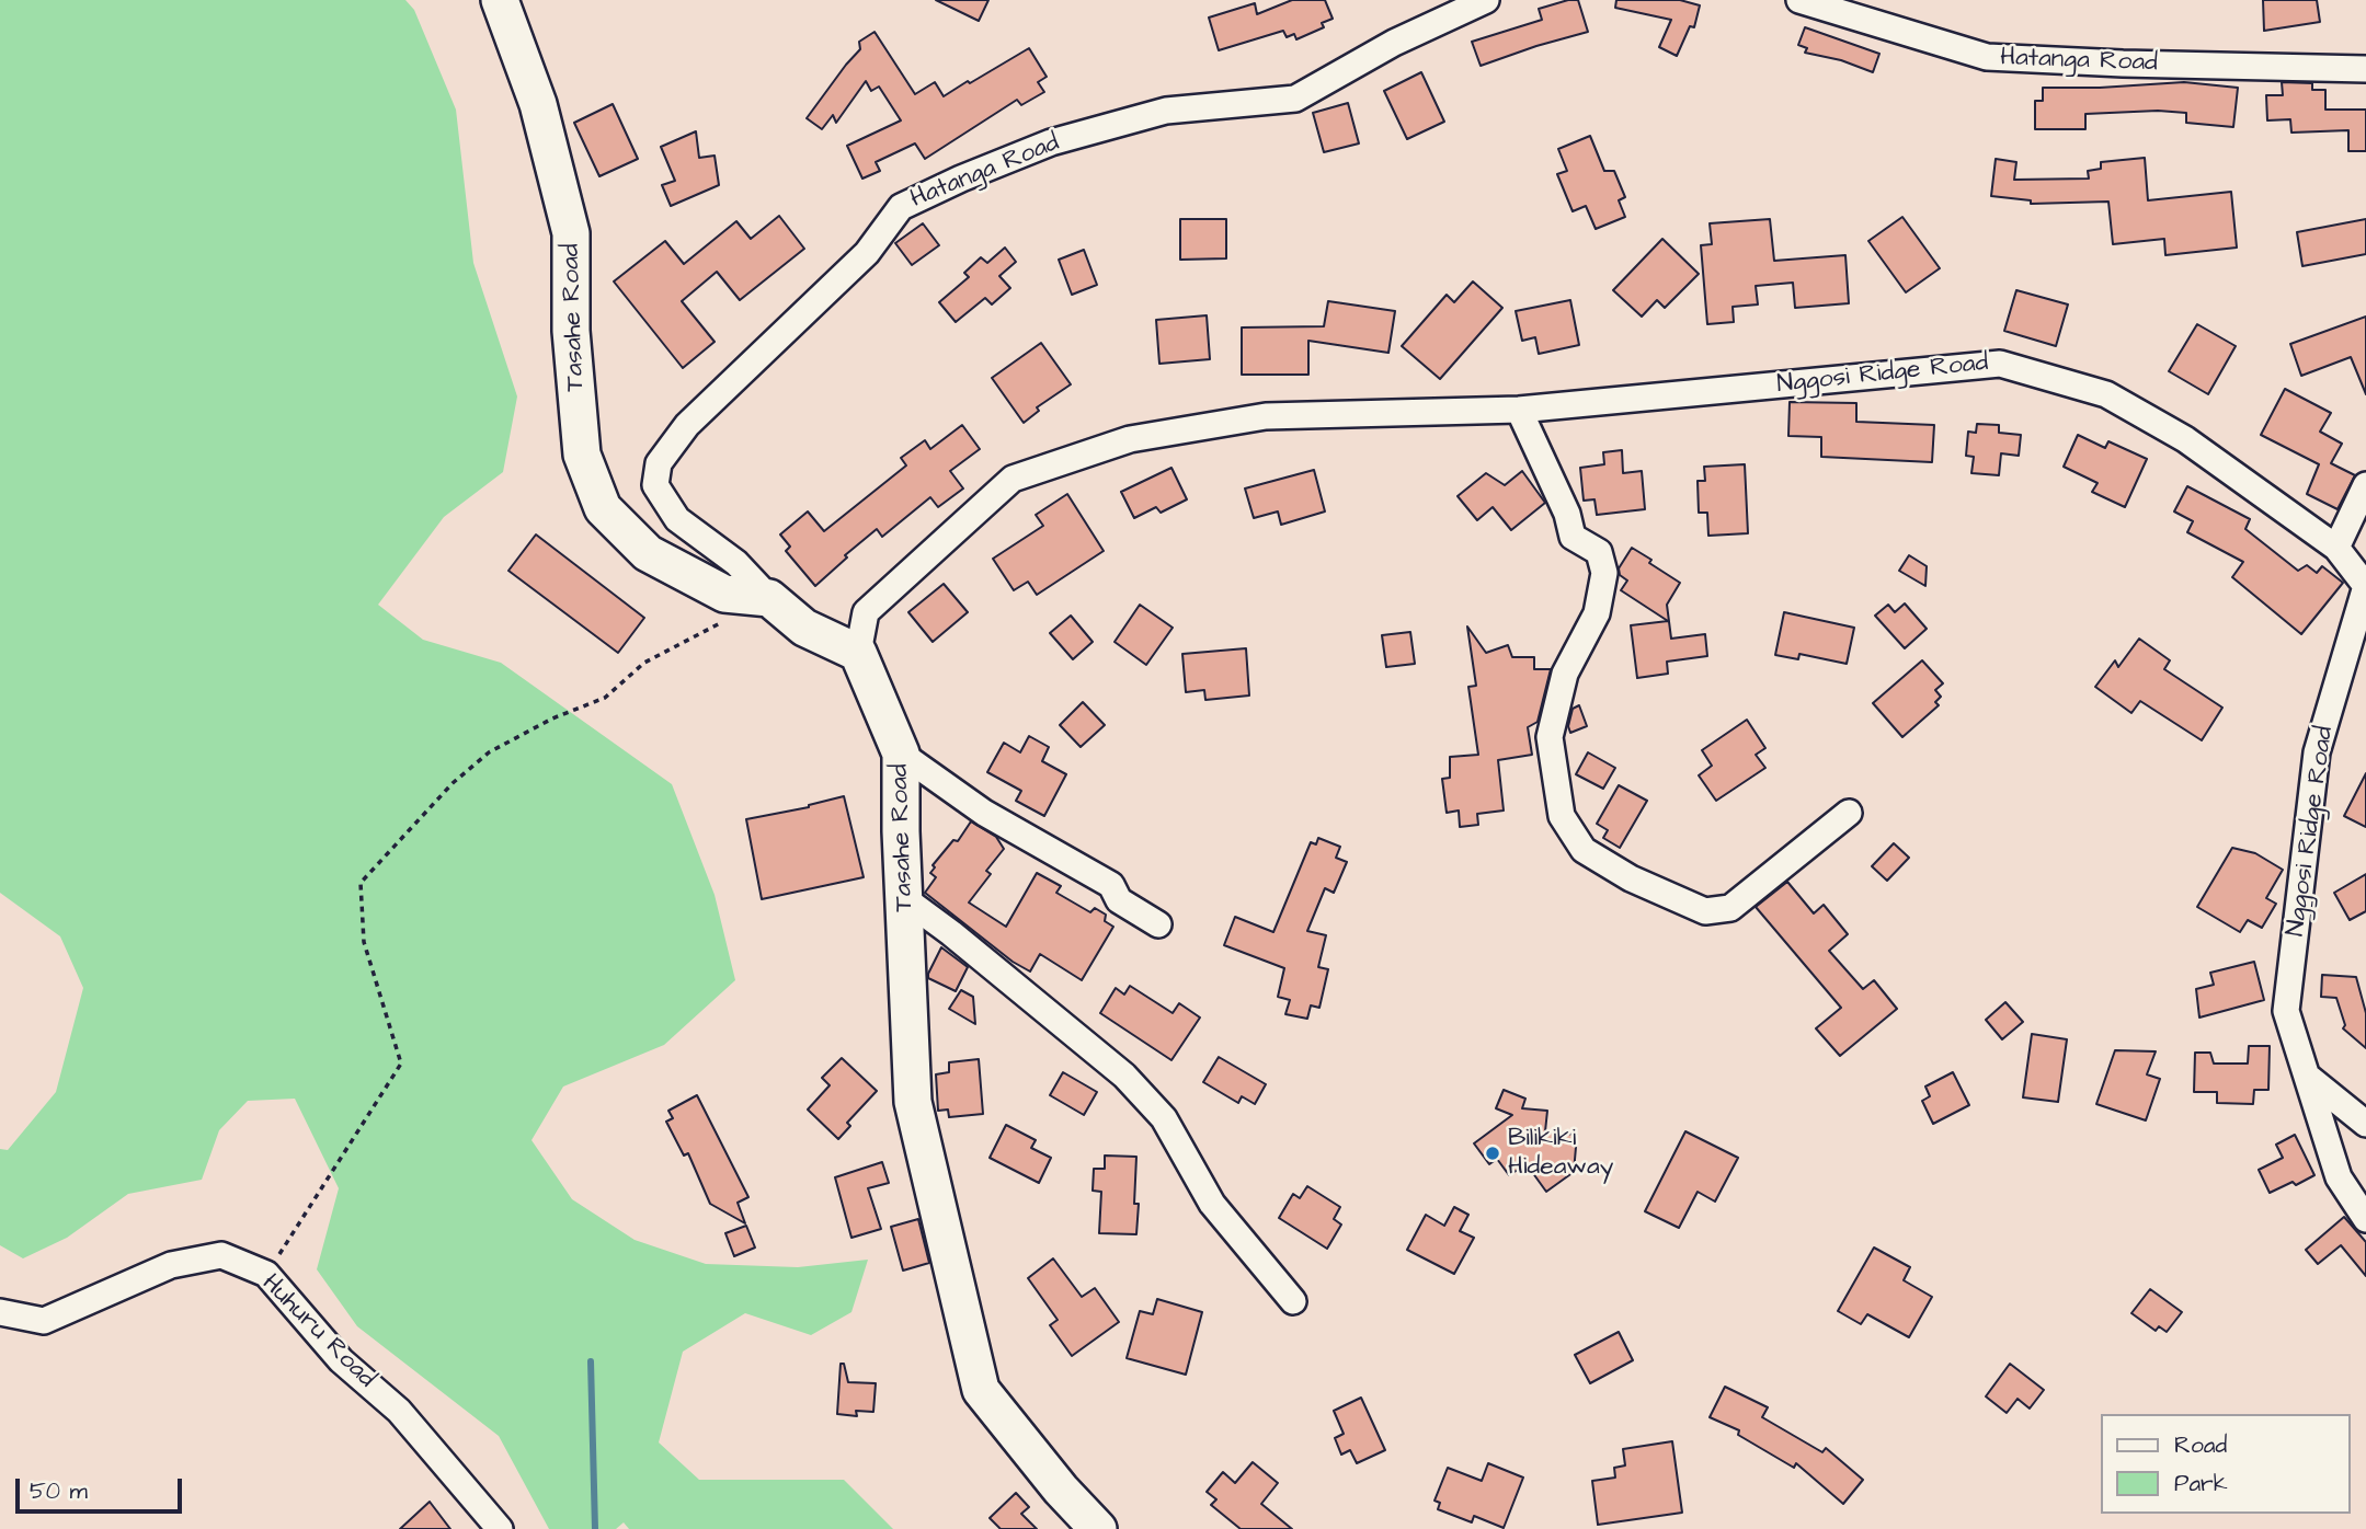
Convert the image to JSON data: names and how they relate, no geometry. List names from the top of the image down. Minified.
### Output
{"streets":{"street":["Hatanga Road","Tasahe Road","Nggosi Ridge Road","Huhuru Road"]},"crossings":[["Hatanga Road","Tasahe Road"],["Tasahe Road","Nggosi Ridge Road"]],"places":["Bilikiki Hideaway"],"legend":["Road","Park"],"scale_bar":"50 m"}
